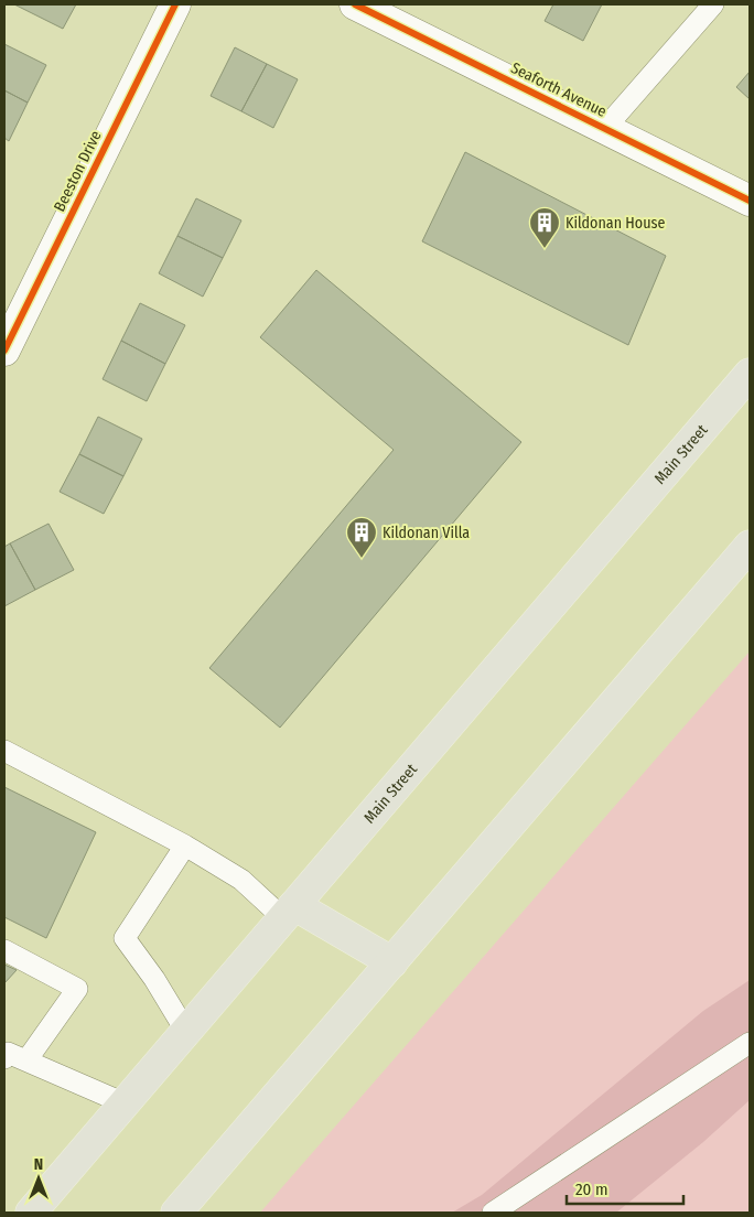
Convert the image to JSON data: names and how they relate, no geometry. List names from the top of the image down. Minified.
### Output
{"streets":{"main road":["Main Street"],"street":["Seaforth Avenue","Beeston Drive"]},"places":{"building":["Kildonan House","Kildonan Villa"]},"scale_bar":"20 m","north":"top"}
